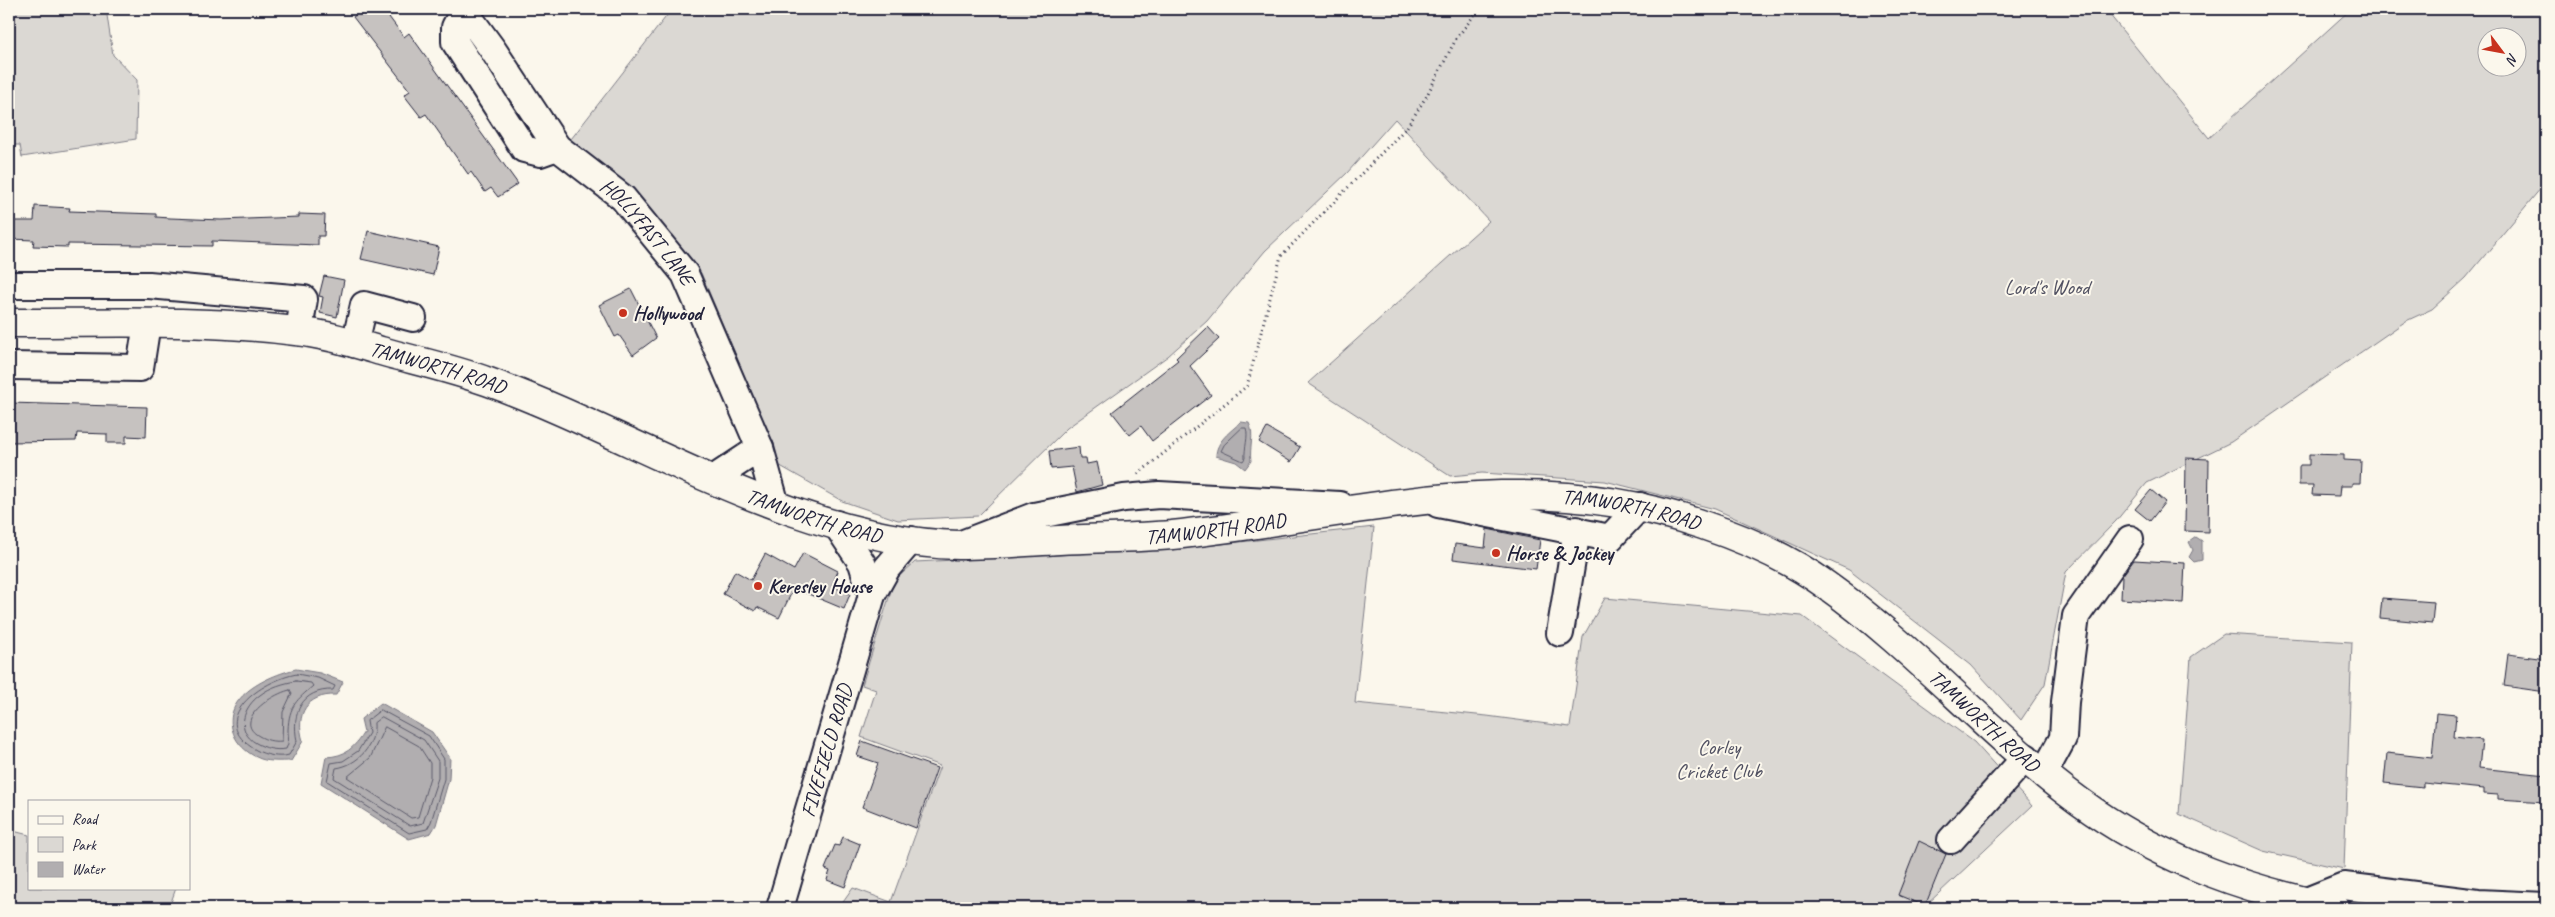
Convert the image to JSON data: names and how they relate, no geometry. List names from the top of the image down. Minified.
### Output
{"streets":{"main road":["TAMWORTH ROAD"],"street":["HOLLYFAST LANE","FIVEFIELD ROAD"]},"crossings":[["HOLLYFAST LANE","TAMWORTH ROAD"],["TAMWORTH ROAD","FIVEFIELD ROAD"]],"parks":["Lord's Wood","Corley Cricket Club"],"places":["Hollywood","Horse & Jockey","Keresley House"],"legend":["Road","Park","Water"],"north":"bottom right"}
